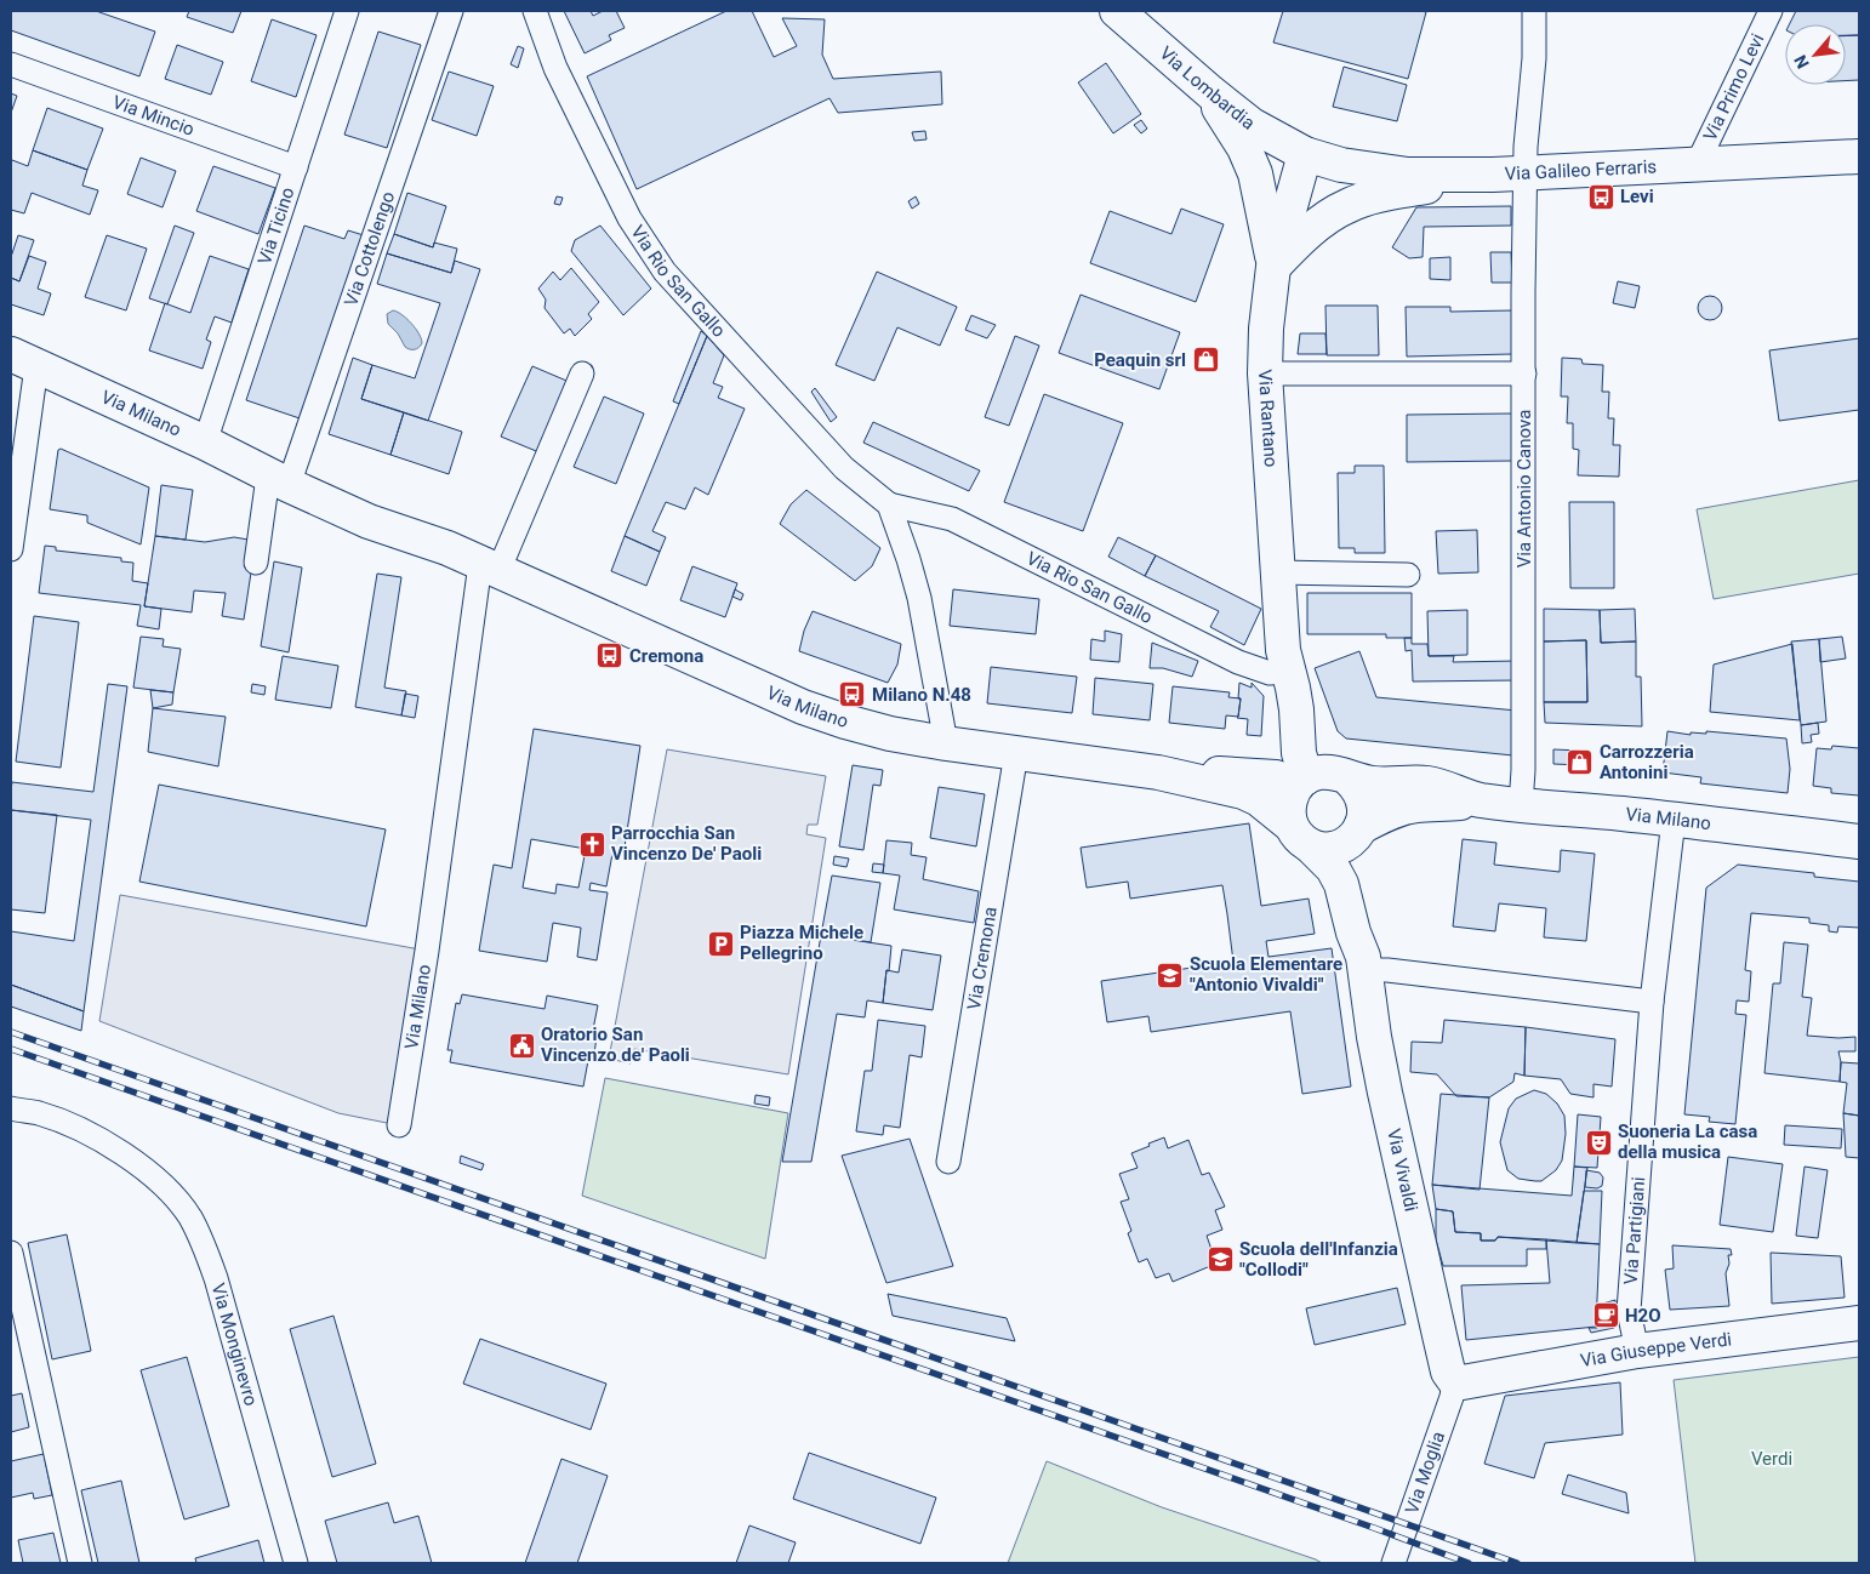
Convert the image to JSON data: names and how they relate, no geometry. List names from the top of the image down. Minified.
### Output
{"streets":{"street":["Via Lombardia","Via Primo Levi","Via Mincio","Via Galileo Ferraris","Via Ticino","Via Cottolengo","Via Rio San Gallo","Via Milano","Via Rantano","Via Antonio Canova","Via Cremona","Via Vivaldi","Via Partigiani","Via Monginevro","Via Giuseppe Verdi","Via Moglia"]},"crossings":[["Via Lombardia","Via Galileo Ferraris"],["Via Lombardia","Via Rantano"],["Via Primo Levi","Via Galileo Ferraris"],["Via Mincio","Via Ticino"],["Via Galileo Ferraris","Via Rantano"],["Via Galileo Ferraris","Via Antonio Canova"],["Via Ticino","Via Milano"],["Via Cottolengo","Via Milano"],["Via Rio San Gallo","Via Rantano"],["Via Milano","Via Rantano"],["Via Milano","Via Antonio Canova"],["Via Milano","Via Cremona"],["Via Milano","Via Vivaldi"],["Via Milano","Via Partigiani"],["Via Rantano","Via Vivaldi"],["Via Vivaldi","Via Giuseppe Verdi"],["Via Vivaldi","Via Moglia"],["Via Partigiani","Via Giuseppe Verdi"],["Via Giuseppe Verdi","Via Moglia"]],"parks":["Verdi"],"places":{"bus stop":["Levi","Cremona","Milano N.48"],"shop":["Peaquin srl","Carrozzeria Antonini"],"church":["Parrocchia San Vincenzo De' Paoli"],"parking":["Piazza Michele Pellegrino"],"school or university":["Scuola Elementare \"Antonio Vivaldi\"","Scuola dell'Infanzia \"Collodi\""],"public building":["Oratorio San Vincenzo de' Paoli"],"theatre":["Suoneria La casa della musica"],"cafe":["H2O"]},"north":"bottom left"}
